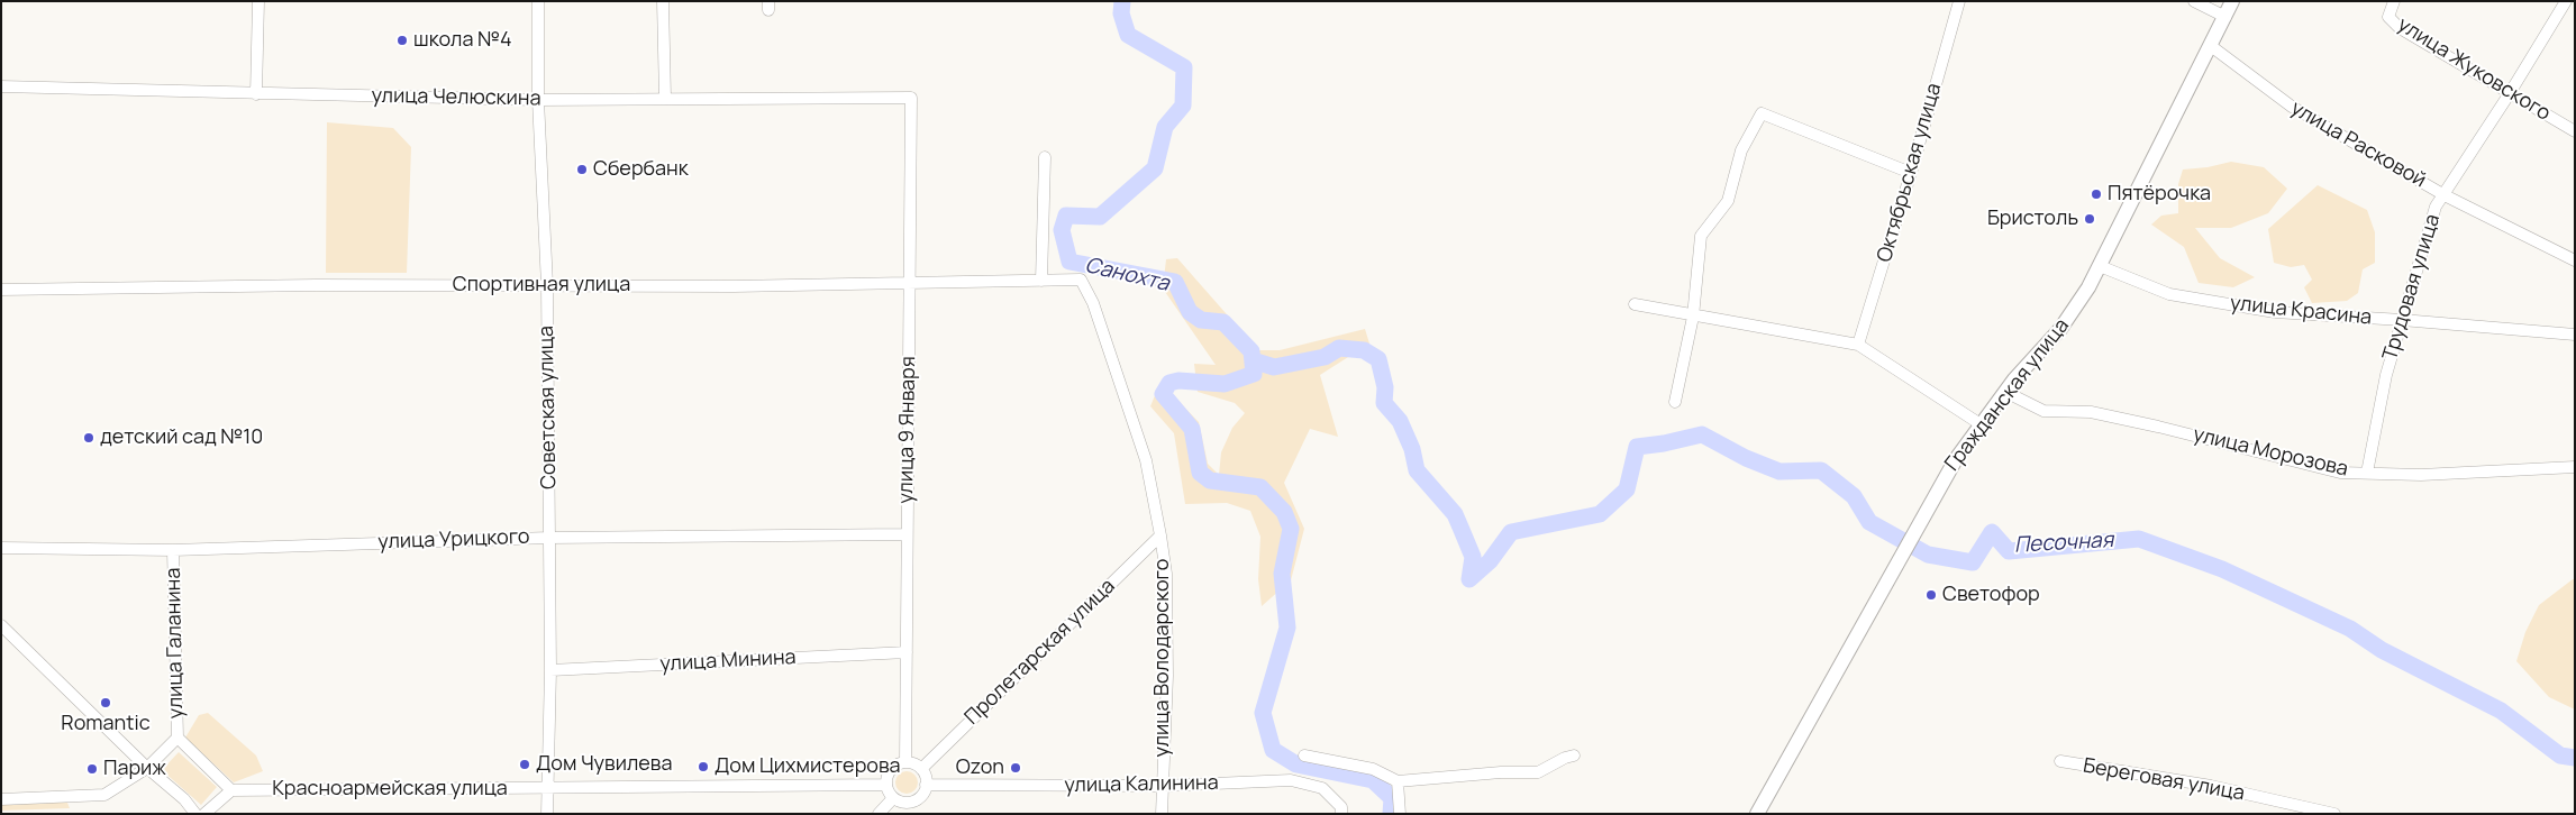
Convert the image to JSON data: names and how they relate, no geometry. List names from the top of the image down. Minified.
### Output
{"streets":{"street":["улица Жуковского","улица Челюскина","улица Расковой","Октябрьская улица","Спортивная улица","Трудовая улица","улица Красина","Гражданская улица","Советская улица","улица 9 Января","улица Морозова","улица Урицкого","улица Галанина","Пролетарская улица","улица Володарского","улица Минина","Береговая улица","улица Калинина","Красноармейская улица"]},"crossings":[["улица Жуковского","Трудовая улица"],["улица Челюскина","Советская улица"],["улица Челюскина","улица 9 Января"],["улица Расковой","Трудовая улица"],["улица Расковой","Гражданская улица"],["Спортивная улица","Советская улица"],["Спортивная улица","улица 9 Января"],["Спортивная улица","улица Володарского"],["Трудовая улица","улица Красина"],["Трудовая улица","улица Морозова"],["улица Красина","Гражданская улица"],["Гражданская улица","улица Морозова"],["Советская улица","улица Урицкого"],["Советская улица","улица Минина"],["Советская улица","Красноармейская улица"],["улица 9 Января","улица Урицкого"],["улица 9 Января","Пролетарская улица"],["улица 9 Января","улица Минина"],["улица 9 Января","улица Калинина"],["улица 9 Января","Красноармейская улица"],["улица Урицкого","улица Галанина"],["Пролетарская улица","улица Володарского"],["Пролетарская улица","улица Калинина"],["Пролетарская улица","Красноармейская улица"],["улица Володарского","улица Калинина"],["улица Калинина","Красноармейская улица"]],"water":["Санохта","Песочная"],"places":["школа №4","Сбербанк","Пятёрочка","Бристоль","детский сад №10","Светофор","Romantic","Дом Чувилева","Дом Цихмистерова","Ozon","Париж"]}
